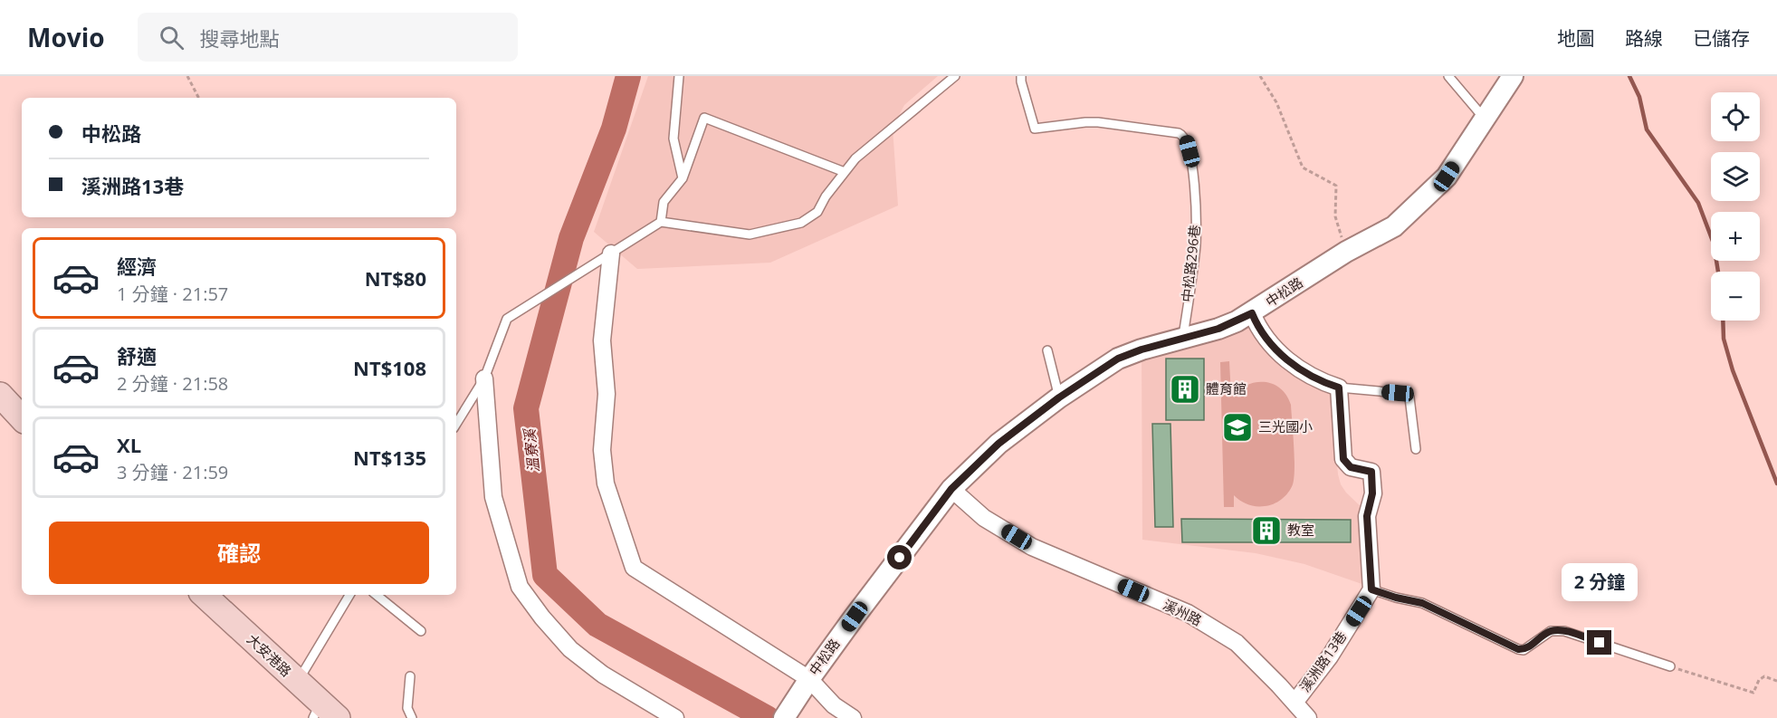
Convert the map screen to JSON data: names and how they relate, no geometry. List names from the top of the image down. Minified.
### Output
{"streets":{"main road":["大安港路"],"street":["中松路","溪州路","溪洲路13巷"],"lane":["中松路296巷"]},"crossings":[["中松路296巷","中松路"],["中松路","溪州路"],["溪州路","溪洲路13巷"]],"water":["溫寮溪"],"places":{"building":["體育館","教室"],"school or university":["三光國小"]},"page":{"header":"Movio","search":"搜尋地點","nav":["地圖","路線","已儲存"],"map_buttons":["+","−"],"banner":["中松路","溪洲路13巷"],"list":[{"name":"經濟","note":"1 分鐘 · 21:57","value":"NT$80"},{"name":"舒適","note":"2 分鐘 · 21:58","value":"NT$108"},{"name":"XL","note":"3 分鐘 · 21:59","value":"NT$135"}],"buttons":"確認","bubble":"2 分鐘"}}
